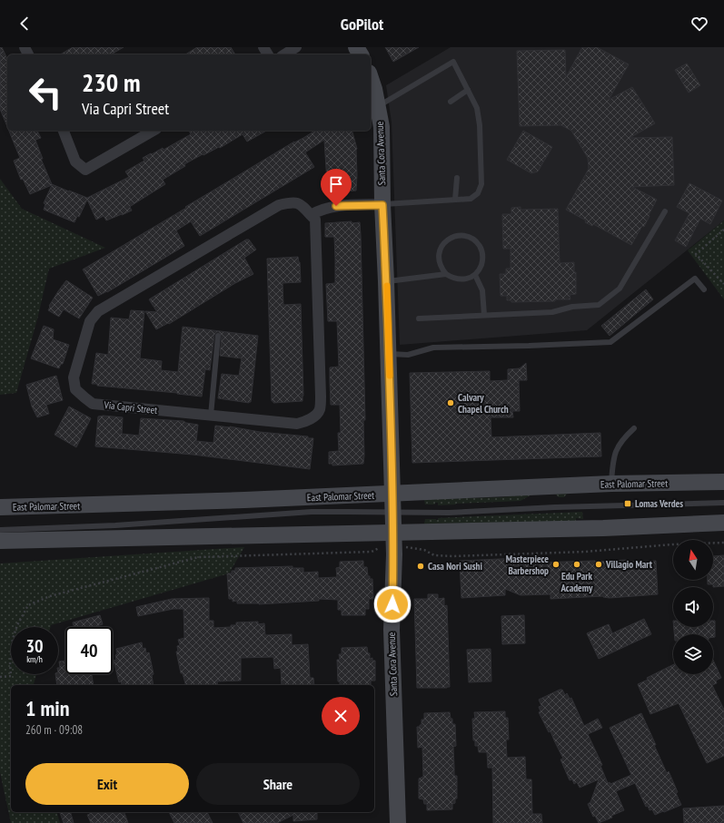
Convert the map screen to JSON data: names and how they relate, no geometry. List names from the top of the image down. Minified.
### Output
{"streets":{"main road":["Santa Cora Avenue","East Palomar Street"],"street":["Via Capri Street"]},"crossings":[["Santa Cora Avenue","East Palomar Street"]],"places":{"other":["Calvary Chapel Church","Masterpiece Barbershop","Edu Park Academy","Villagio Mart","Casa Nori Sushi"],"transit":["Lomas Verdes"]},"north":"top","page":{"header":"GoPilot","turn":["230 m","Via Capri Street"],"speed":"30 km/h","limit":"40","heading":["1 min","260 m · 09:08"],"buttons":["Exit","Share"]}}
